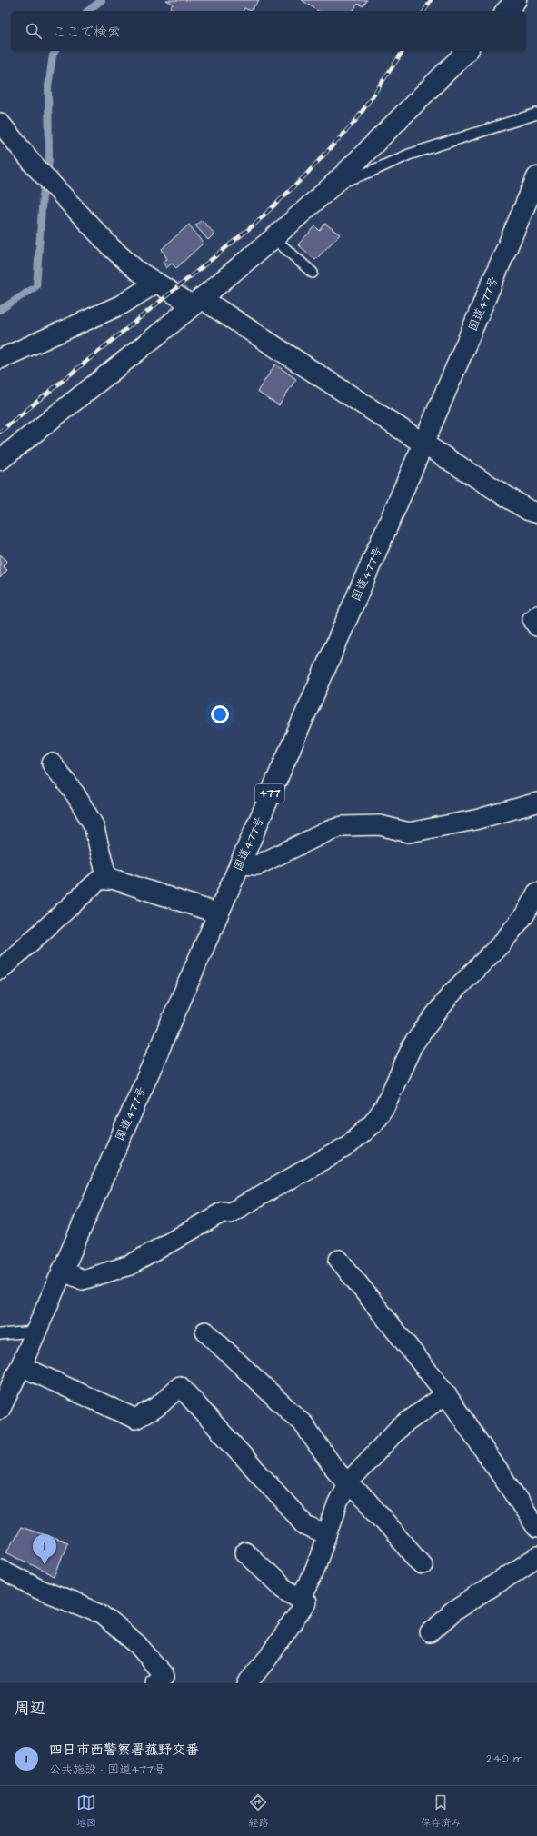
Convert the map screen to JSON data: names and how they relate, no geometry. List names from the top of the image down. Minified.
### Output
{"streets":{"main road":["国道477号","477"]},"page":{"search":"ここで検索","pins":"1","heading":"周辺","list":[{"mark":"1","name":"四日市西警察署菰野交番","note":"公共施設 · 国道477号","value":"240 m"}],"nav":["地図","経路","保存済み"]}}
